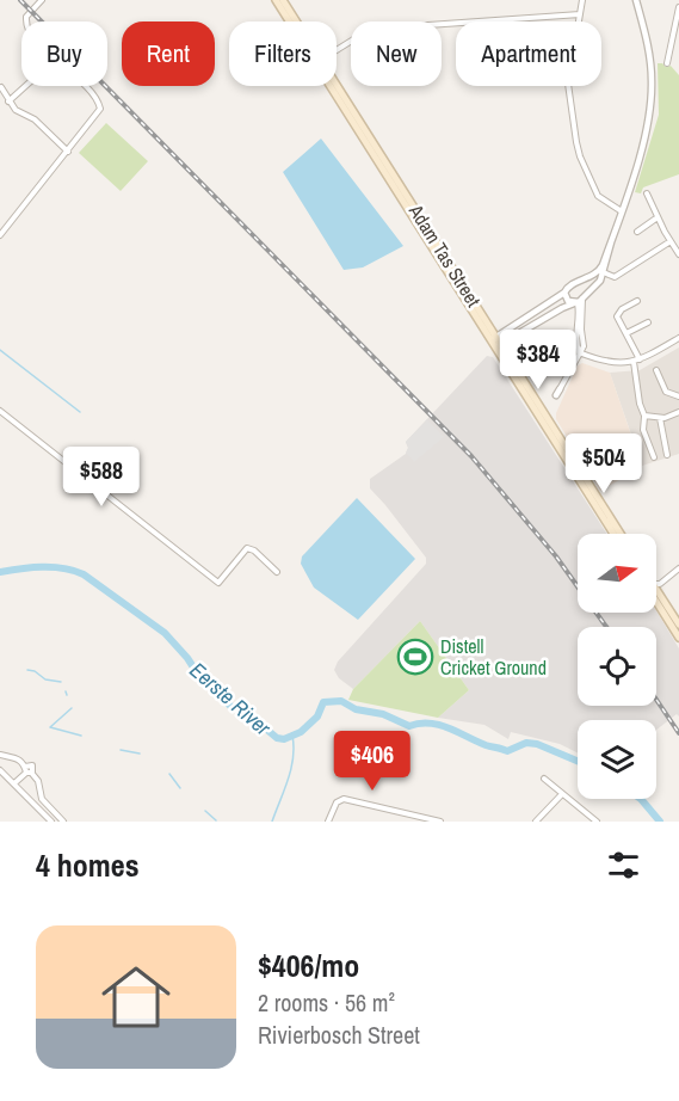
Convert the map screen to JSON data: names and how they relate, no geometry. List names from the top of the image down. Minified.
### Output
{"streets":{"main road":["Adam Tas Street"]},"water":["Eerste River"],"places":{"sports":["Distell Cricket Ground"]},"north":"right","page":{"chip":["Buy","Rent","Filters","New","Apartment"],"price":["$384","$504","$588","$406"],"heading":"4 homes","list":[{"name":"$406/mo","note":"2 rooms · 56 m² · Rivierbosch Street"}]}}
